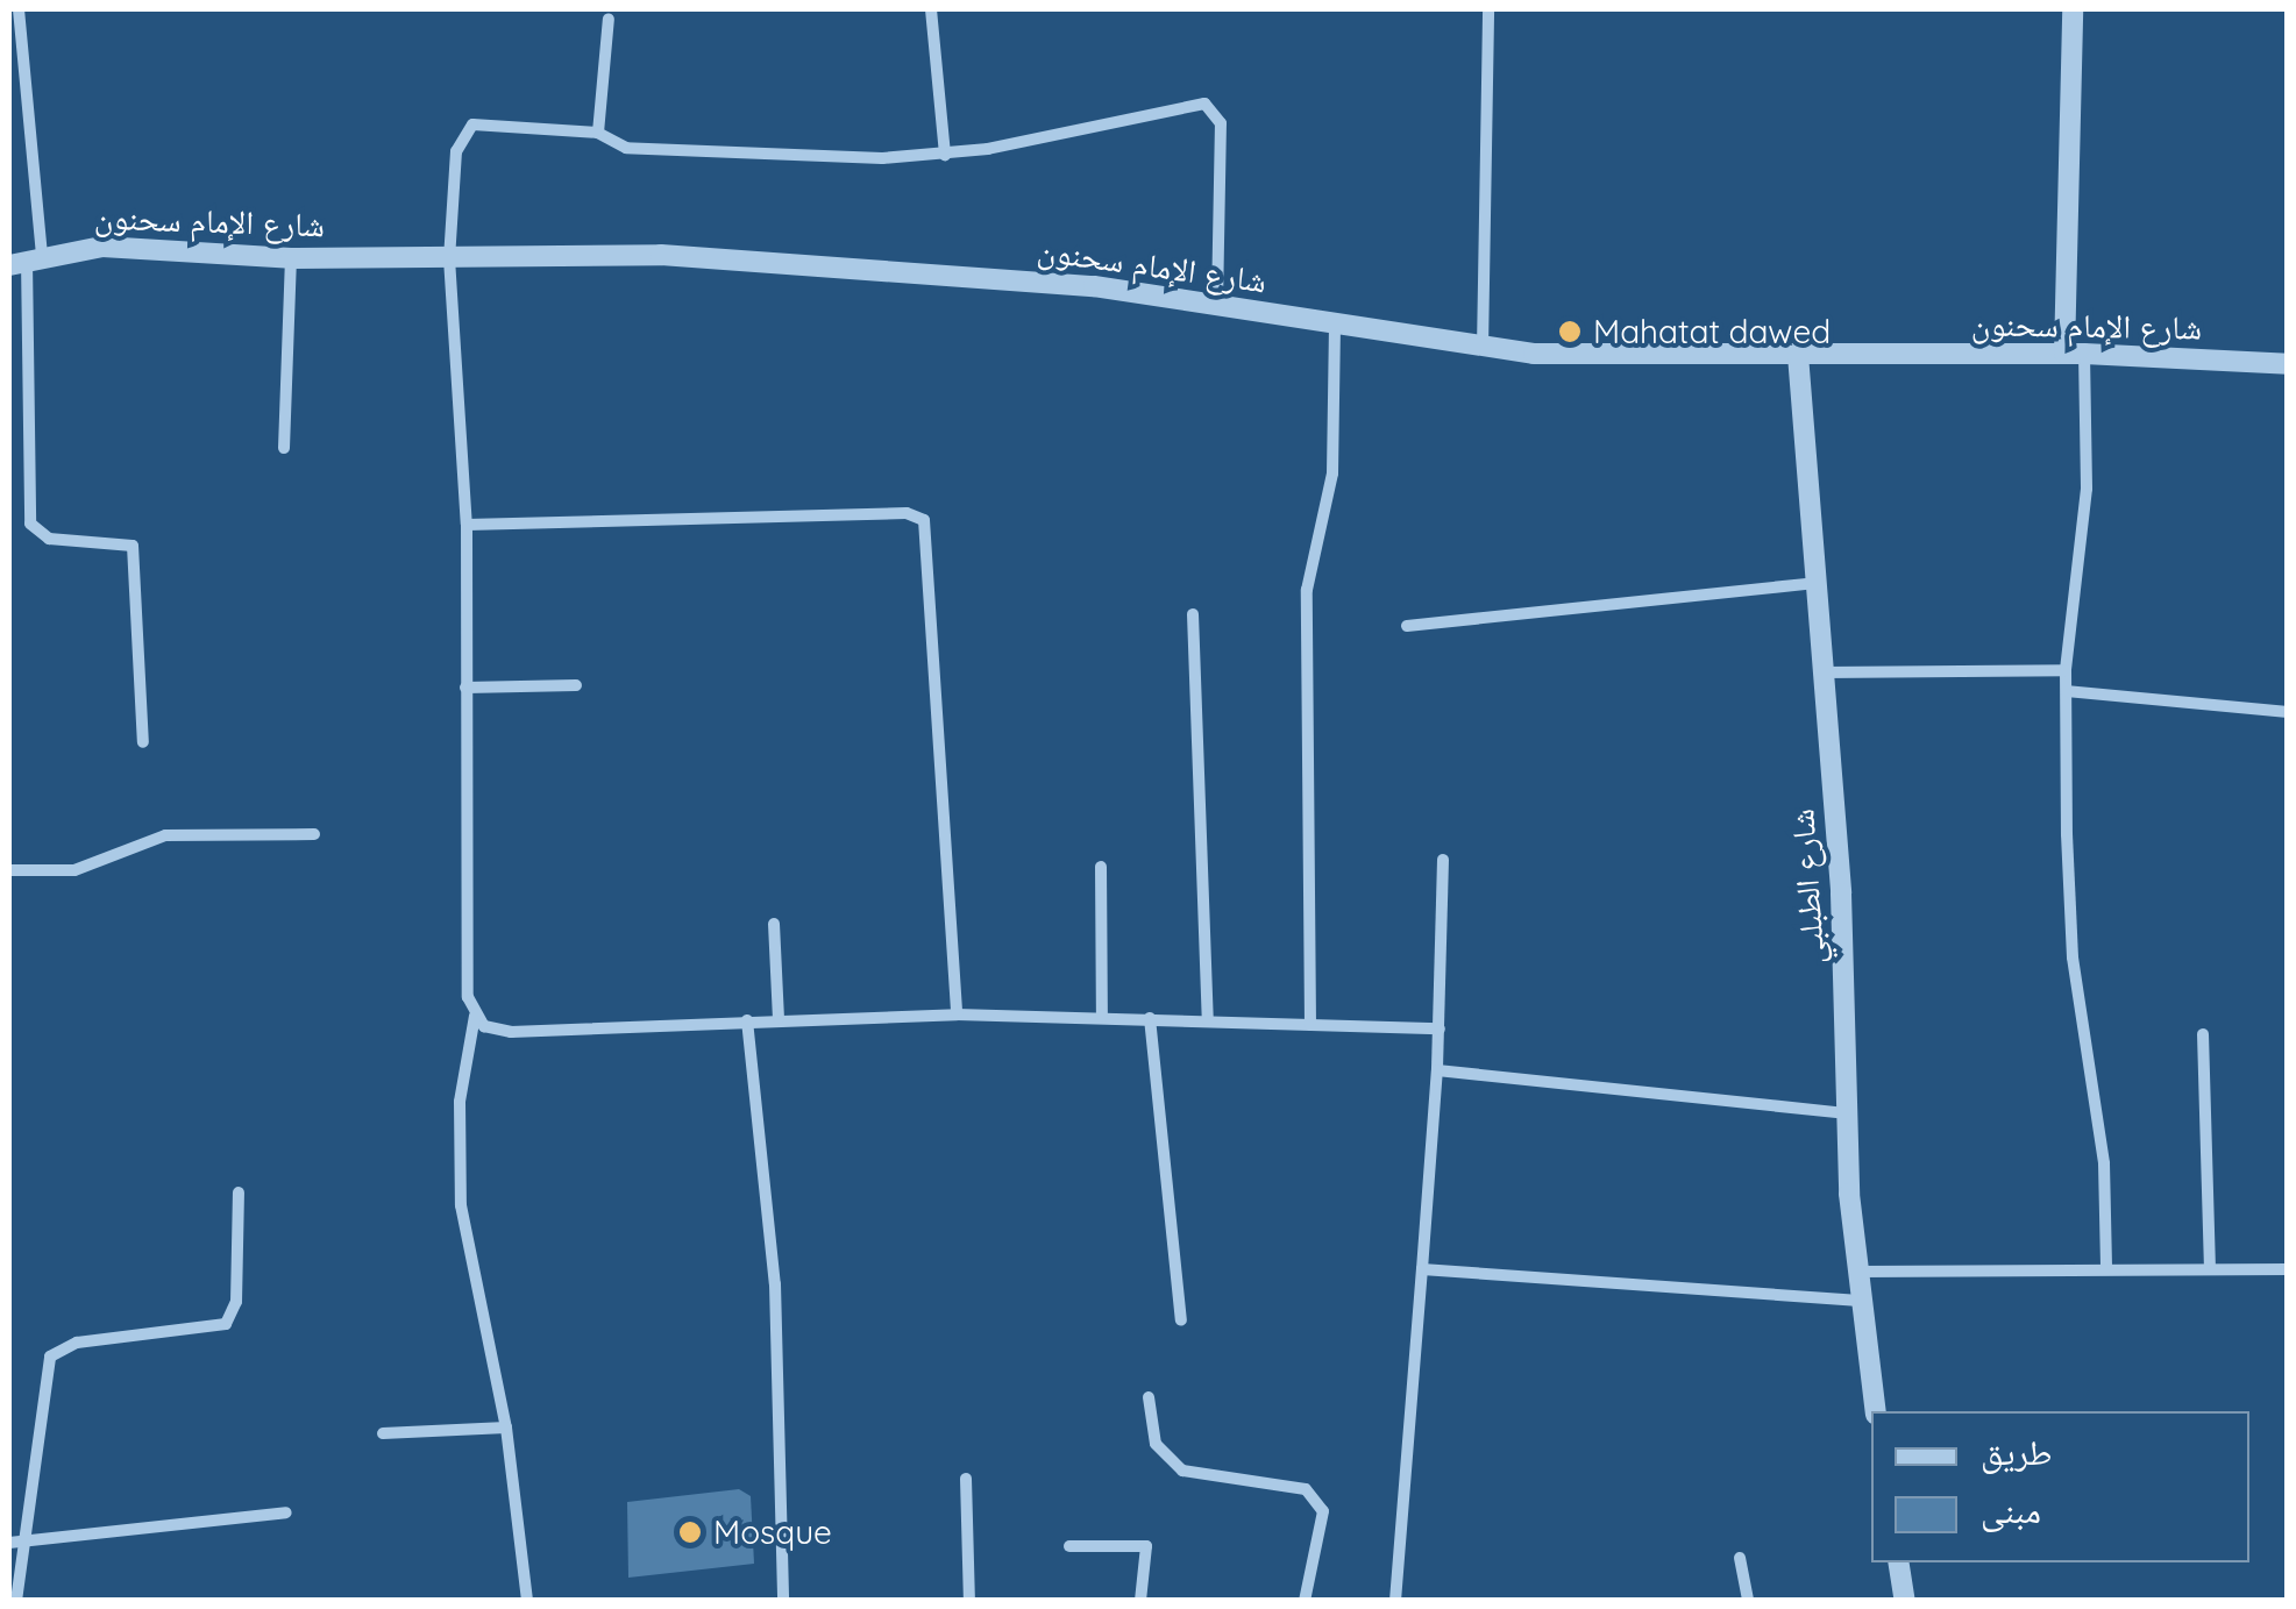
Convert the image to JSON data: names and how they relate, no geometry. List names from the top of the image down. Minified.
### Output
{"streets":{"street":["شارع الإمام سحنون","شارع الطبلبي"]},"crossings":[["شارع الإمام سحنون","شارع الطبلبي"]],"places":["Mahatat dawed","Mosque"],"legend":["طريق","مبنى"]}
